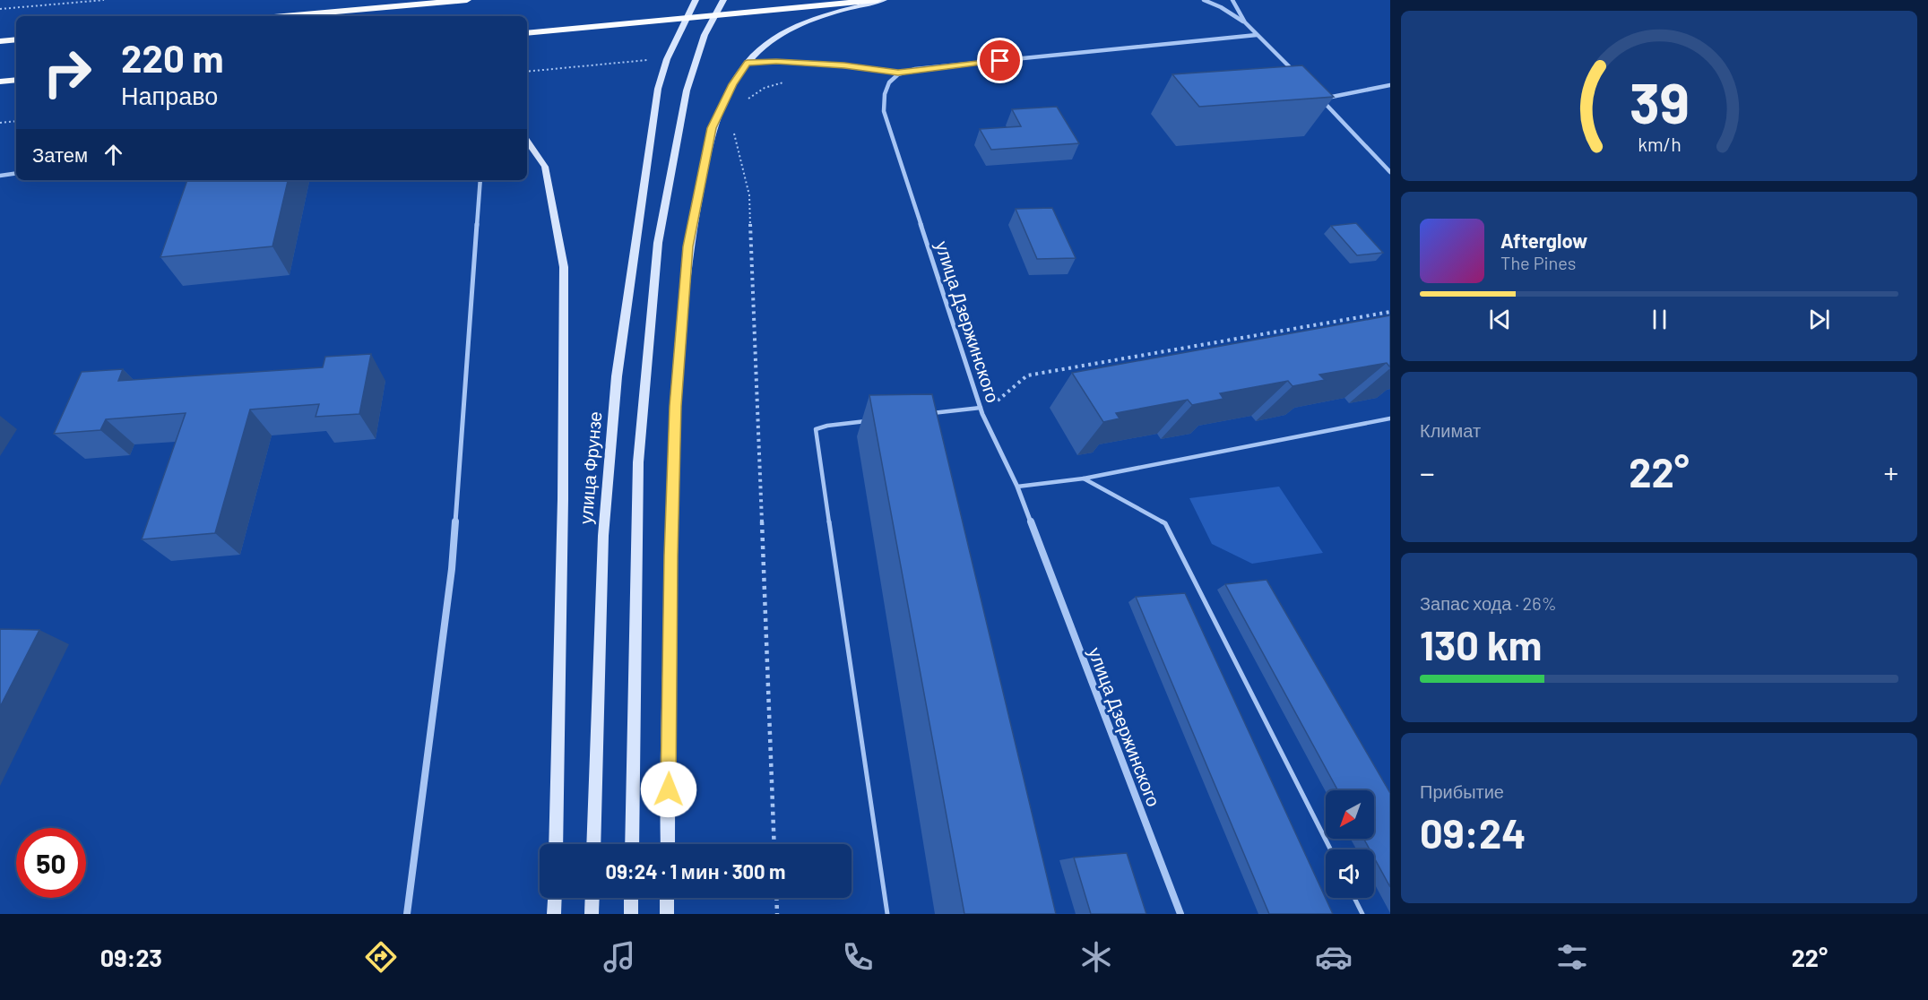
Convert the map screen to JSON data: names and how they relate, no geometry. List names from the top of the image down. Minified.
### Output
{"streets":{"main road":["улица Фрунзе"],"street":["улица Дзержинского"]},"north":"bottom left","page":{"turn":["220 m","Направо"],"then":"Затем","song":["Afterglow","The Pines"],"tile":["Климат",["Запас хода · 26%","130 km"],["Прибытие","09:24"]],"heat":["−","22°","+"],"limit":"50","trip":"09:24 · 1 мин · 300 m","tabs":["09:23","22°"],"gauge":["39","km/h"]}}
